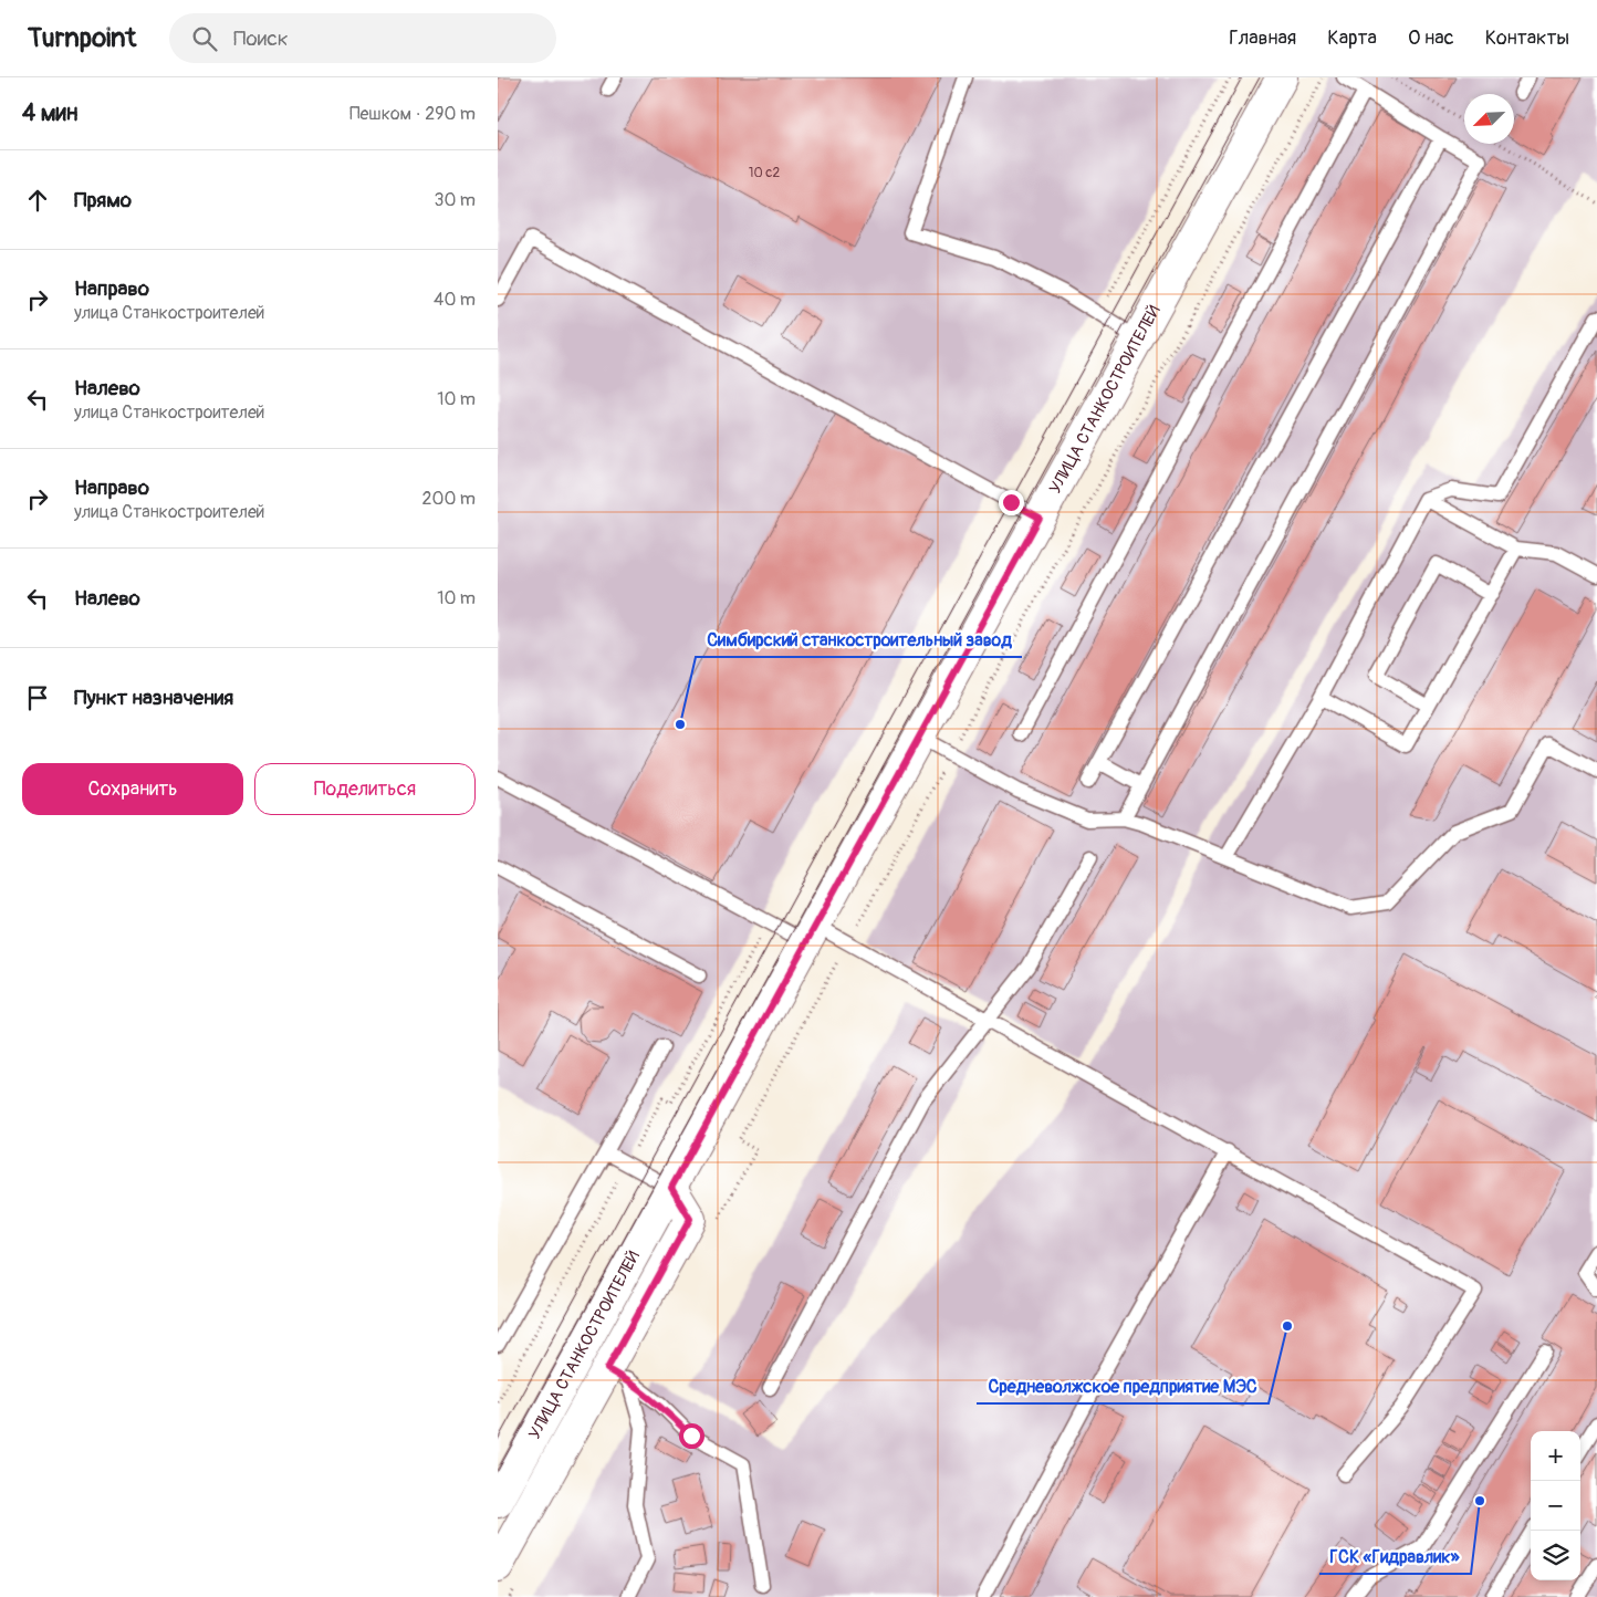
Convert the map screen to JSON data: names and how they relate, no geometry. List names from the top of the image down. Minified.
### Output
{"streets":{"street":["УЛИЦА СТАНКОСТРОИТЕЛЕЙ"]},"places":["Симбирский станкостроительный завод","Средневолжское предприятие МЭС","ГСК «Гидравлик»"],"house_numbers":["10 с2"],"north":"bottom left","page":{"header":"Turnpoint","search":"Поиск","nav":["Главная","Карта","О нас","Контакты"],"heading":["4 мин","Пешком · 290 m"],"list":[["Прямо","30 m"],["Направо","улица Станкостроителей","40 m"],["Налево","улица Станкостроителей","10 m"],["Направо","улица Станкостроителей","200 m"],["Налево","10 m"],"Пункт назначения"],"buttons":["Сохранить","Поделиться"],"map_buttons":["+","−"]}}
